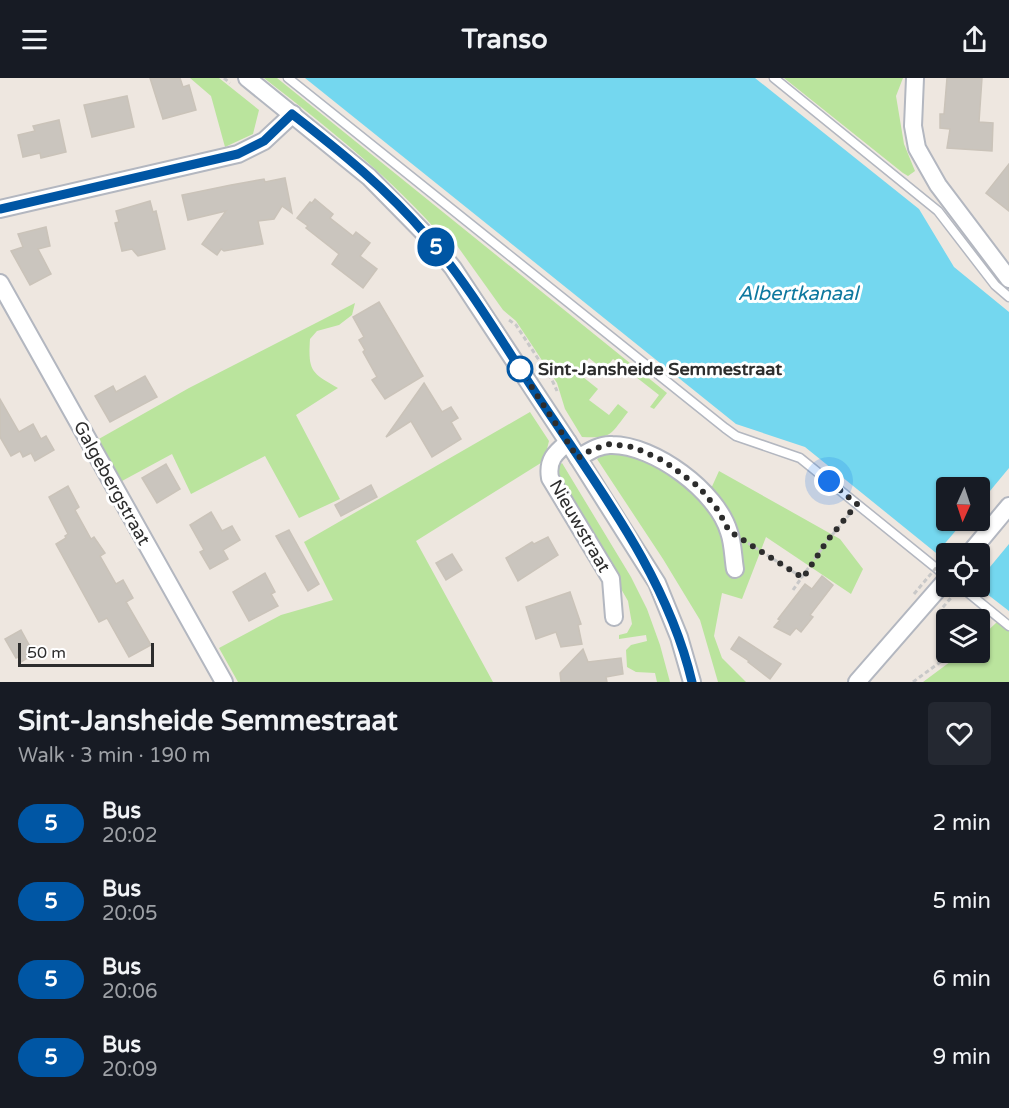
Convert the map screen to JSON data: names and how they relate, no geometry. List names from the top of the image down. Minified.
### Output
{"streets":{"street":["Galgebergstraat","Nieuwstraat"]},"water":["Albertkanaal"],"places":["Sint-Jansheide Semmestraat"],"lines":["bus line 5"],"scale_bar":"50 m","north":"bottom","page":{"header":"Transo","on_map":"5","scale":"50 m","heading":["Sint-Jansheide Semmestraat","Walk · 3 min · 190 m"],"list":[{"mark":"5","name":"Bus","note":"20:02","value":"2 min"},{"mark":"5","name":"Bus","note":"20:05","value":"5 min"},{"mark":"5","name":"Bus","note":"20:06","value":"6 min"},{"mark":"5","name":"Bus","note":"20:09","value":"9 min"}]}}
